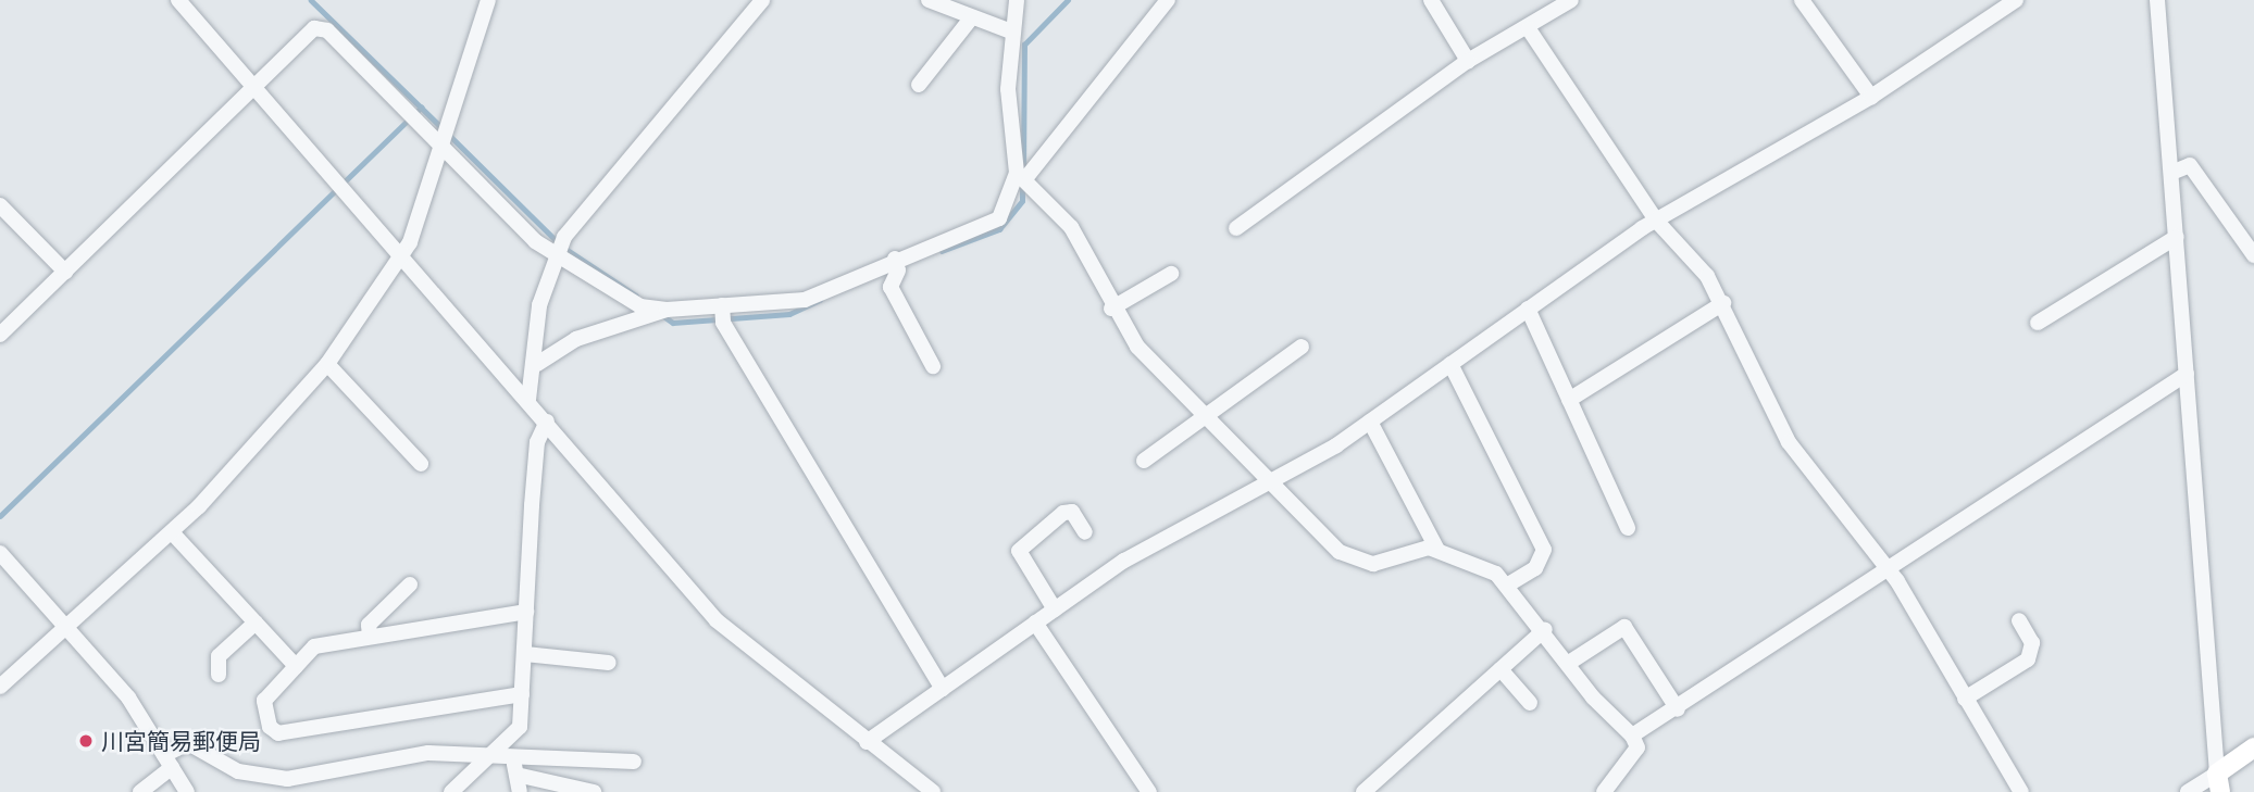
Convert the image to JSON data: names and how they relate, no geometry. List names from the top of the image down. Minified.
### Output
{"places":["川宮簡易郵便局"]}
